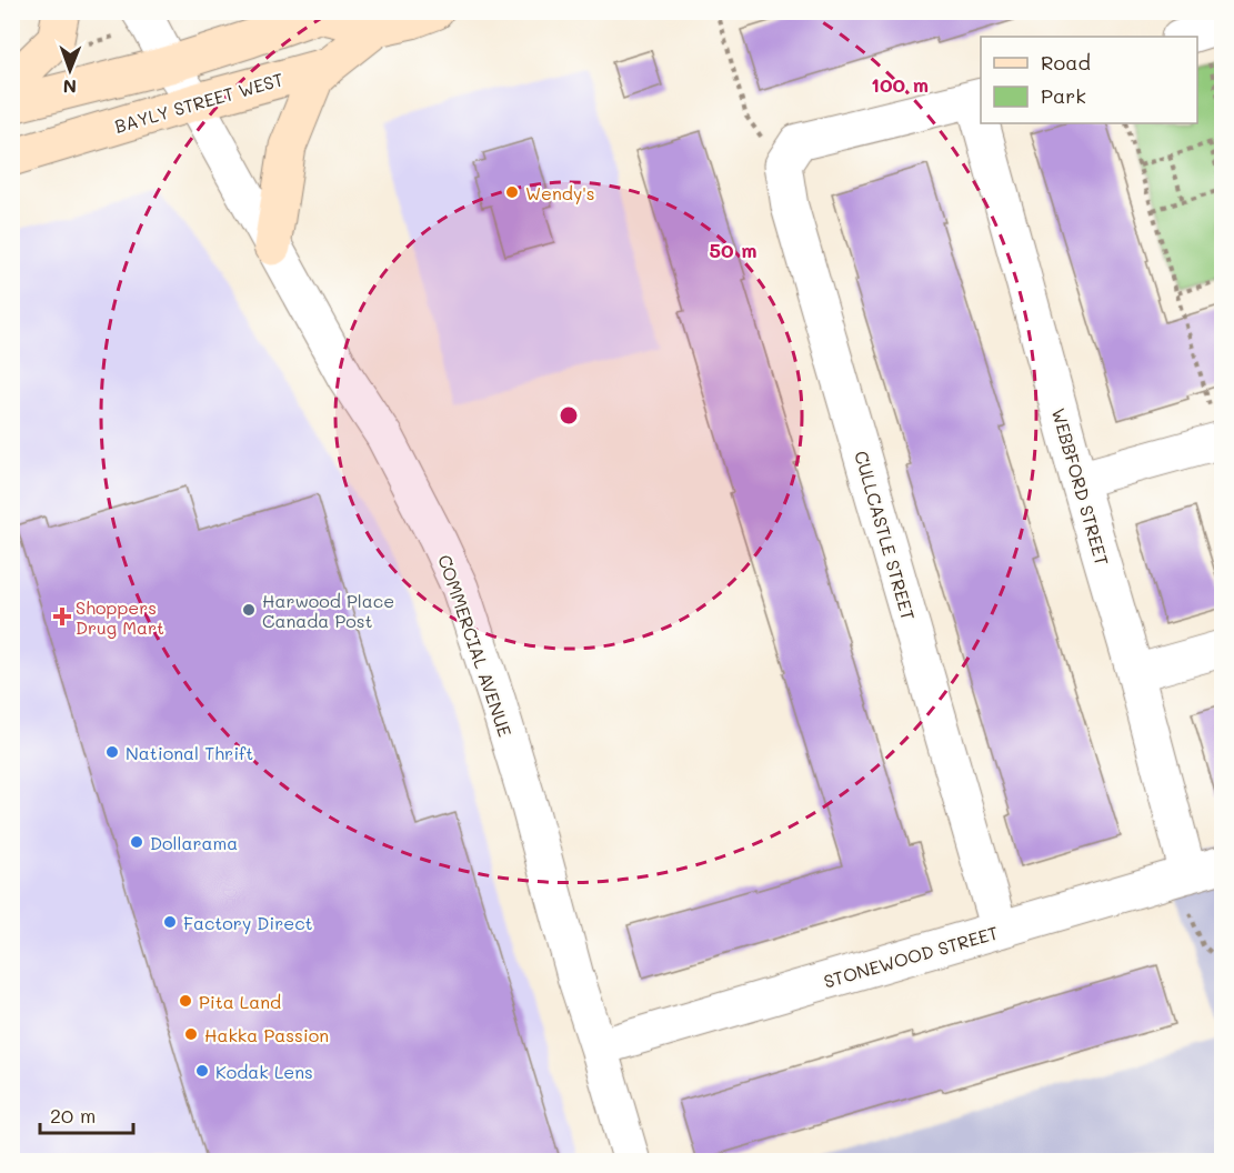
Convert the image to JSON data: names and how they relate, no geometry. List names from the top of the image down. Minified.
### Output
{"streets":{"main road":["BAYLY STREET WEST"],"street":["WEBBFORD STREET","CULLCASTLE STREET","COMMERCIAL AVENUE","STONEWOOD STREET"]},"crossings":[["BAYLY STREET WEST","COMMERCIAL AVENUE"],["WEBBFORD STREET","STONEWOOD STREET"],["CULLCASTLE STREET","STONEWOOD STREET"],["COMMERCIAL AVENUE","STONEWOOD STREET"]],"places":{"other":["Wendy's","Harwood Place Canada Post","National Thrift","Dollarama","Factory Direct","Pita Land","Hakka Passion","Kodak Lens"],"health":["Shoppers Drug Mart"]},"legend":["Road","Park"],"scale_bar":"20 m","north":"bottom","rings":["100 m","50 m"]}
